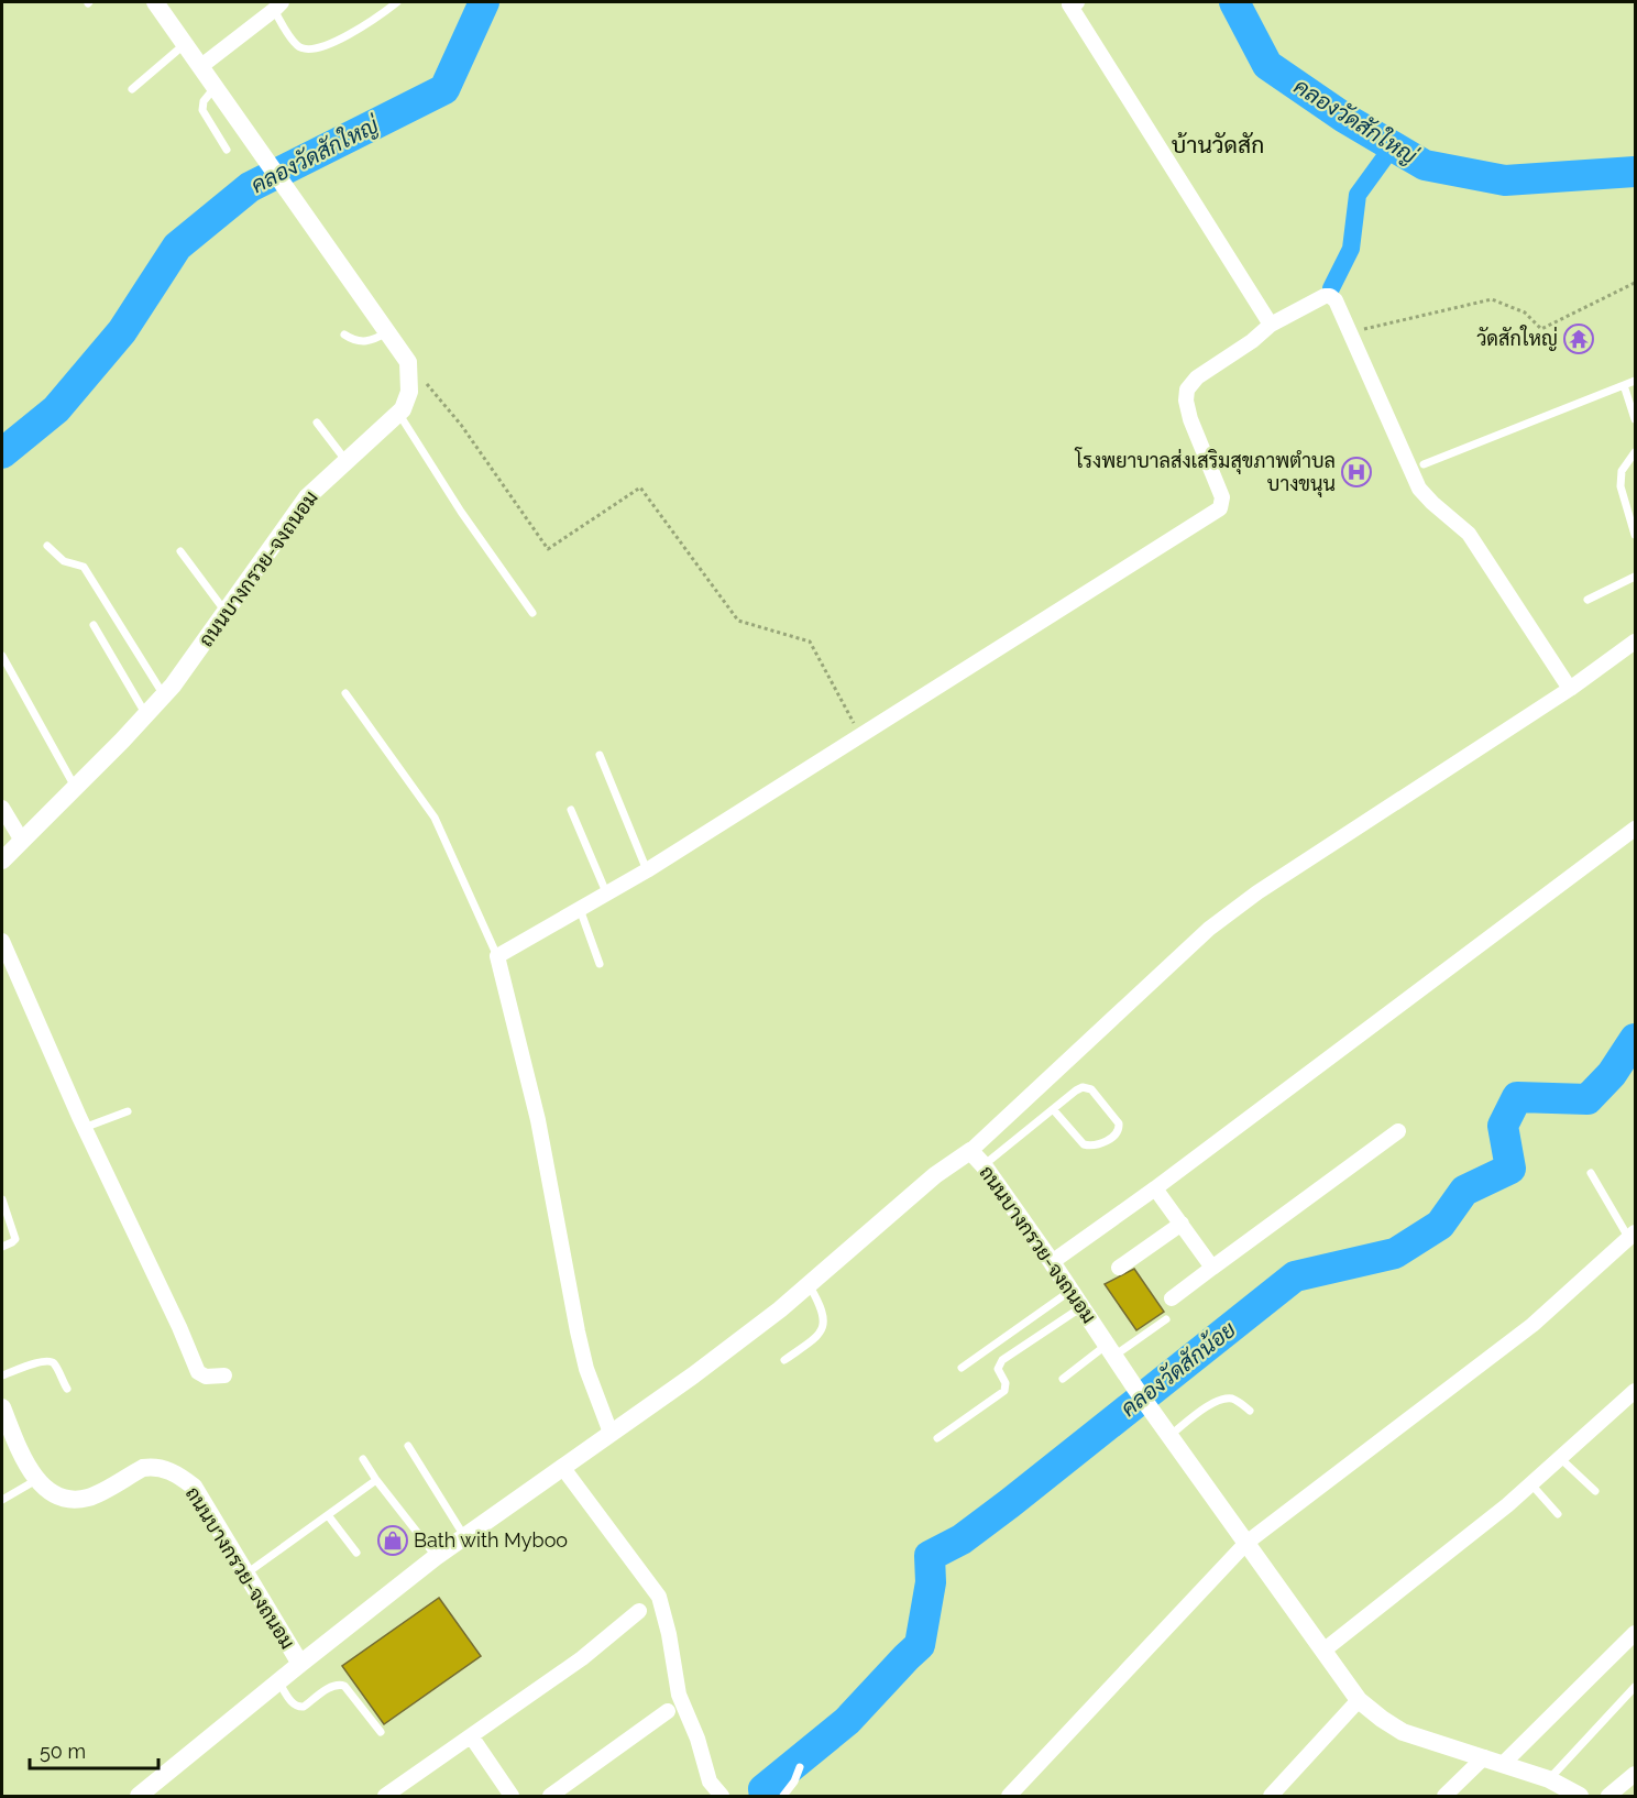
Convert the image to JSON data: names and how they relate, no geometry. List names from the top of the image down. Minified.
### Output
{"streets":{"street":["ถนนบางกรวย-จงถนอม"]},"districts":["บ้านวัดสัก"],"water":["คลองวัดสักใหญ่","คลองวัดสักน้อย"],"places":{"temple":["วัดสักใหญ่"],"hospital":["โรงพยาบาลส่งเสริมสุขภาพตำบล บางขนุน"],"shop":["Bath with Myboo"]},"scale_bar":"50 m"}
